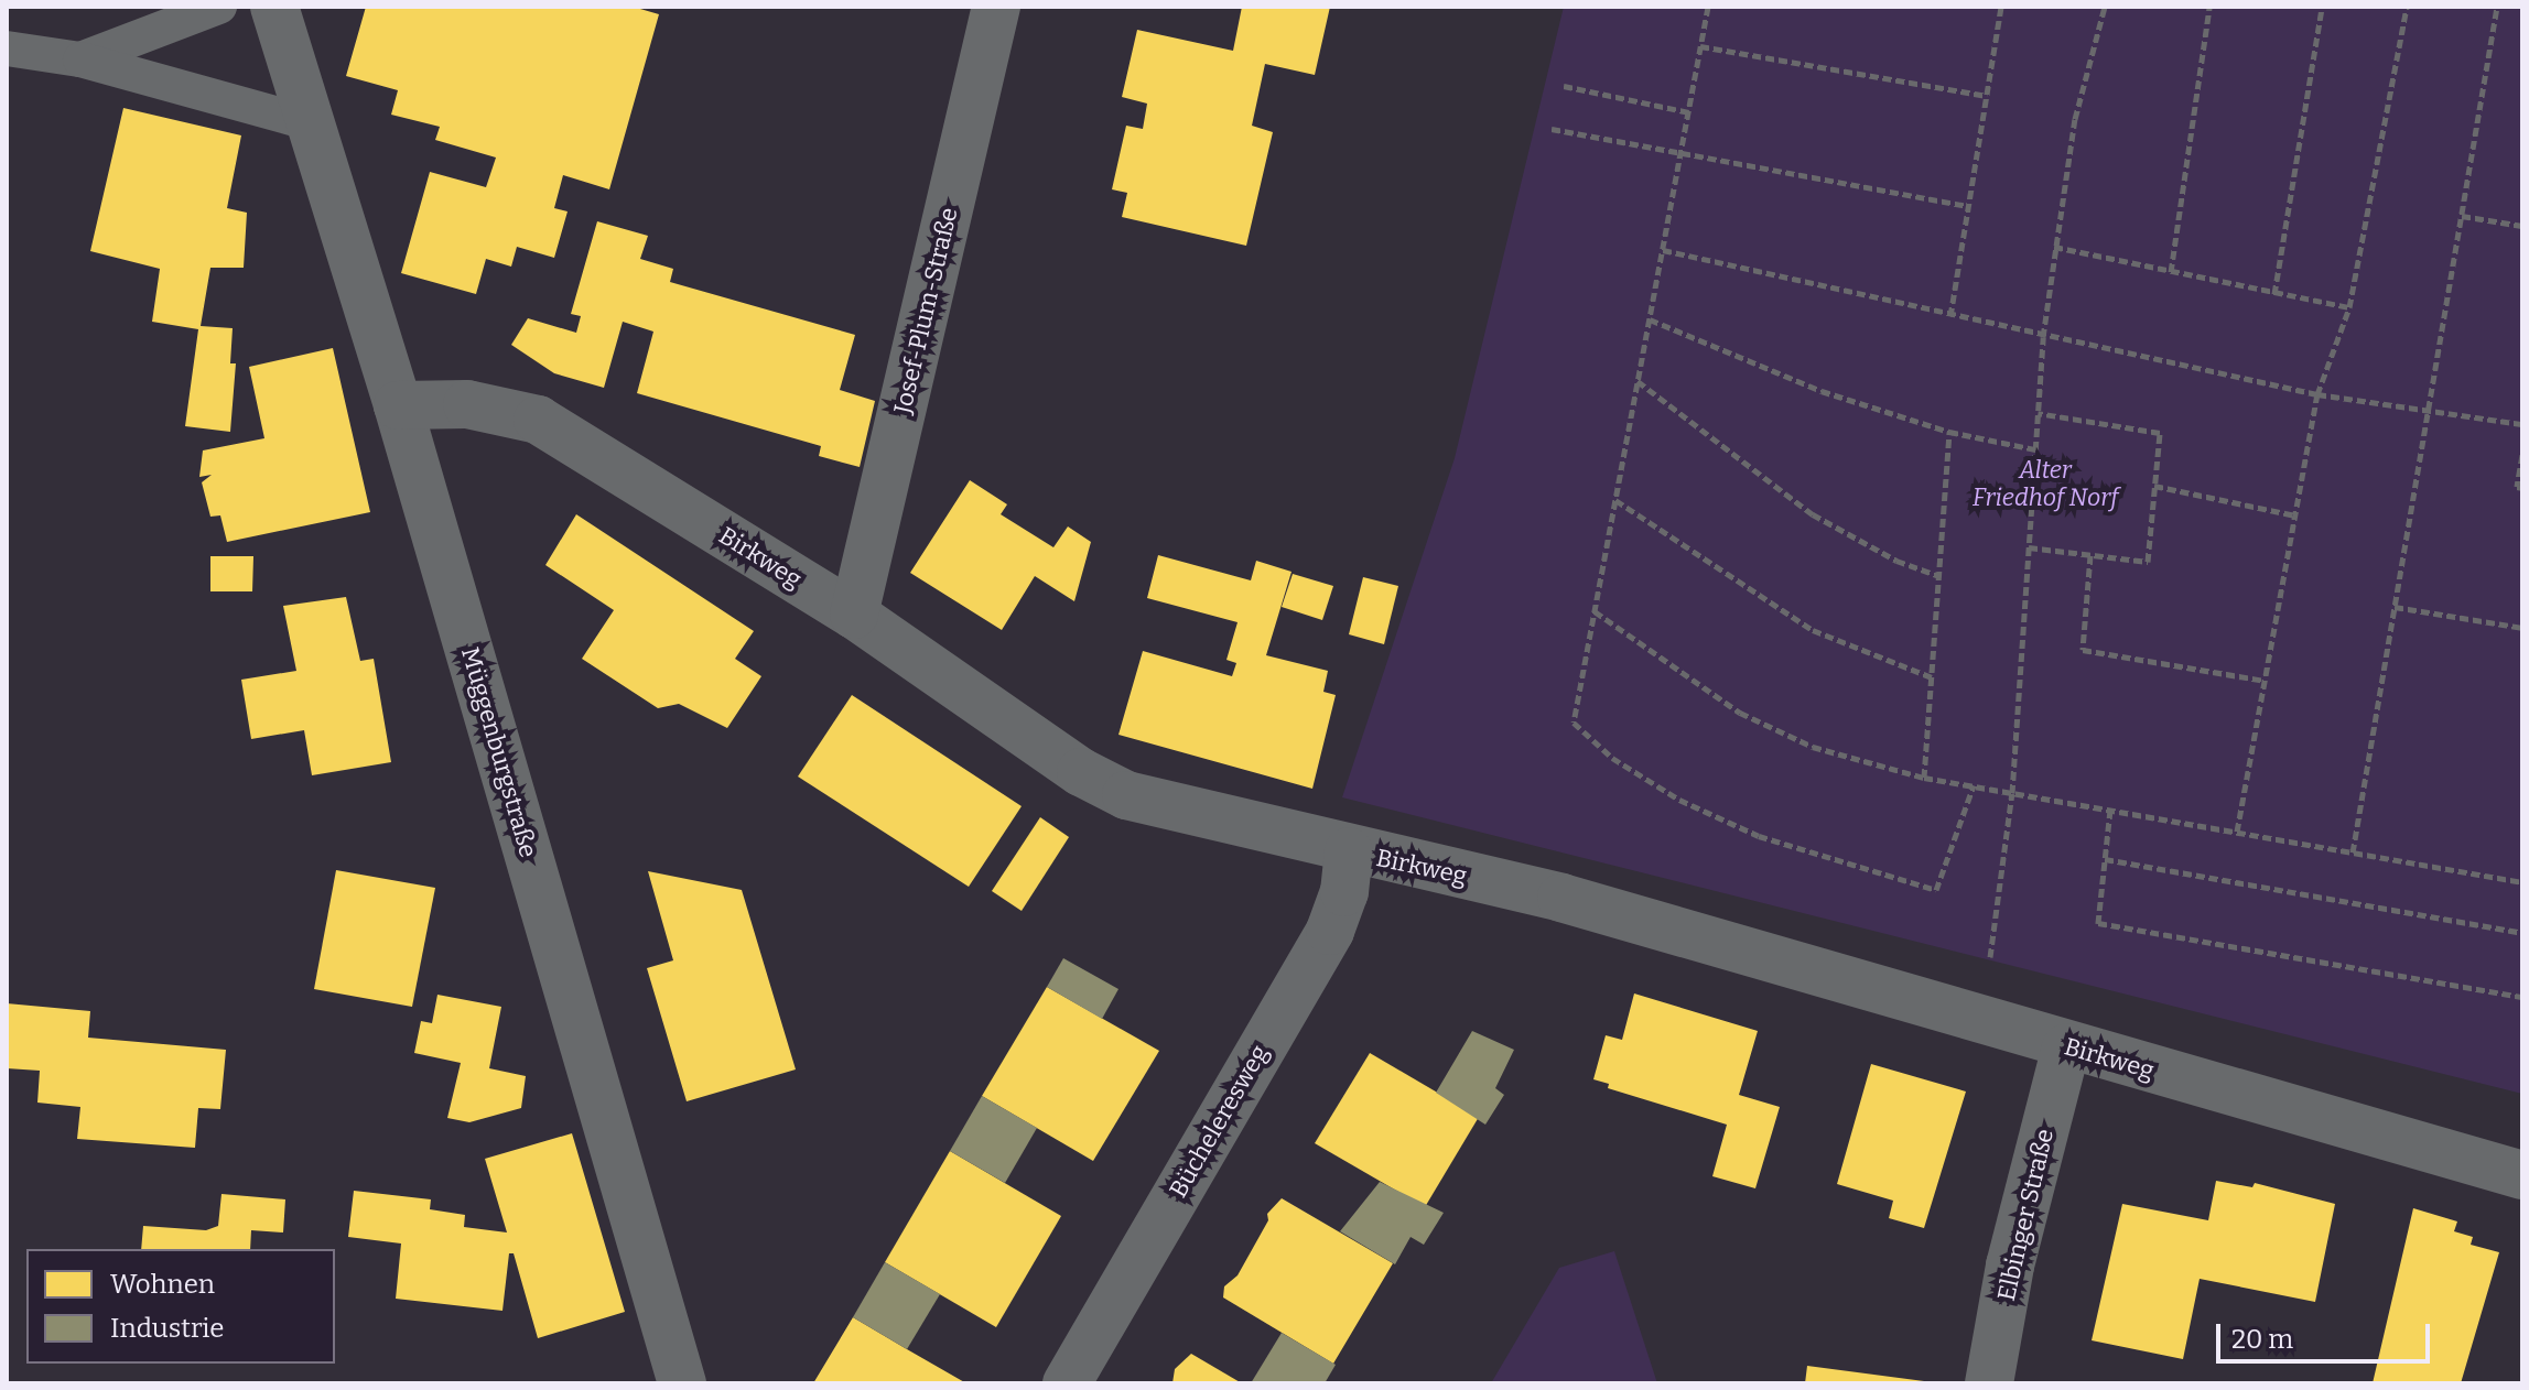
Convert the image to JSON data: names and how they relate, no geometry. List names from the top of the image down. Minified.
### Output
{"streets":{"street":["Josef-Plum-Straße","Birkweg","Müggenburgstraße","Bücheleresweg","Elbinger Straße"]},"crossings":[["Josef-Plum-Straße","Birkweg"],["Birkweg","Müggenburgstraße"],["Birkweg","Bücheleresweg"],["Birkweg","Elbinger Straße"]],"parks":["Alter Friedhof Norf"],"legend":["Wohnen","Industrie"],"scale_bar":"20 m"}
